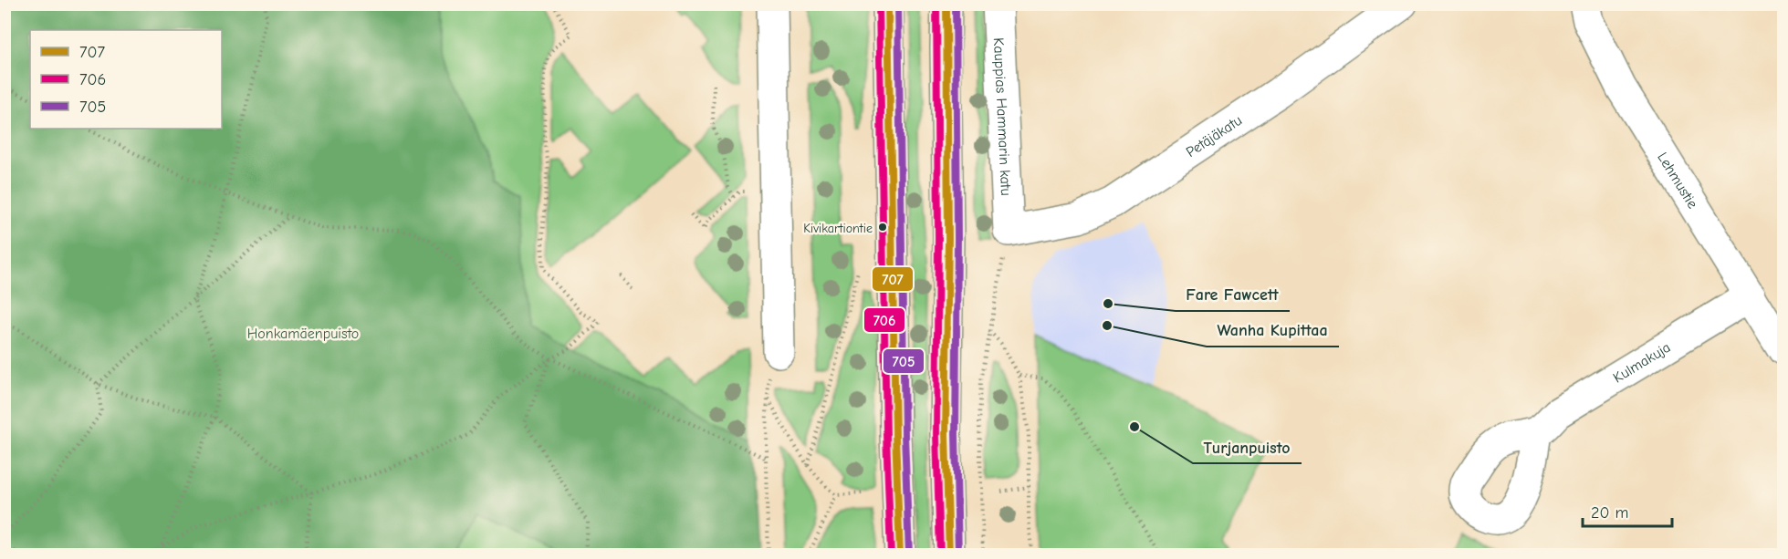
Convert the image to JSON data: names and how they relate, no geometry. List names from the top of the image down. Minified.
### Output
{"streets":{"street":["Kauppias Hammarin katu","Petäjäkatu","Lehmustie","Kulmakuja"]},"crossings":[["Kauppias Hammarin katu","Petäjäkatu"],["Lehmustie","Kulmakuja"]],"parks":["Honkamäenpuisto"],"places":["Kivikartiontie","Fare Fawcett","Wanha Kupittaa","Turjanpuisto"],"lines":["transit line 707","transit line 706","transit line 705"],"legend":["707","706","705"],"scale_bar":"20 m"}
